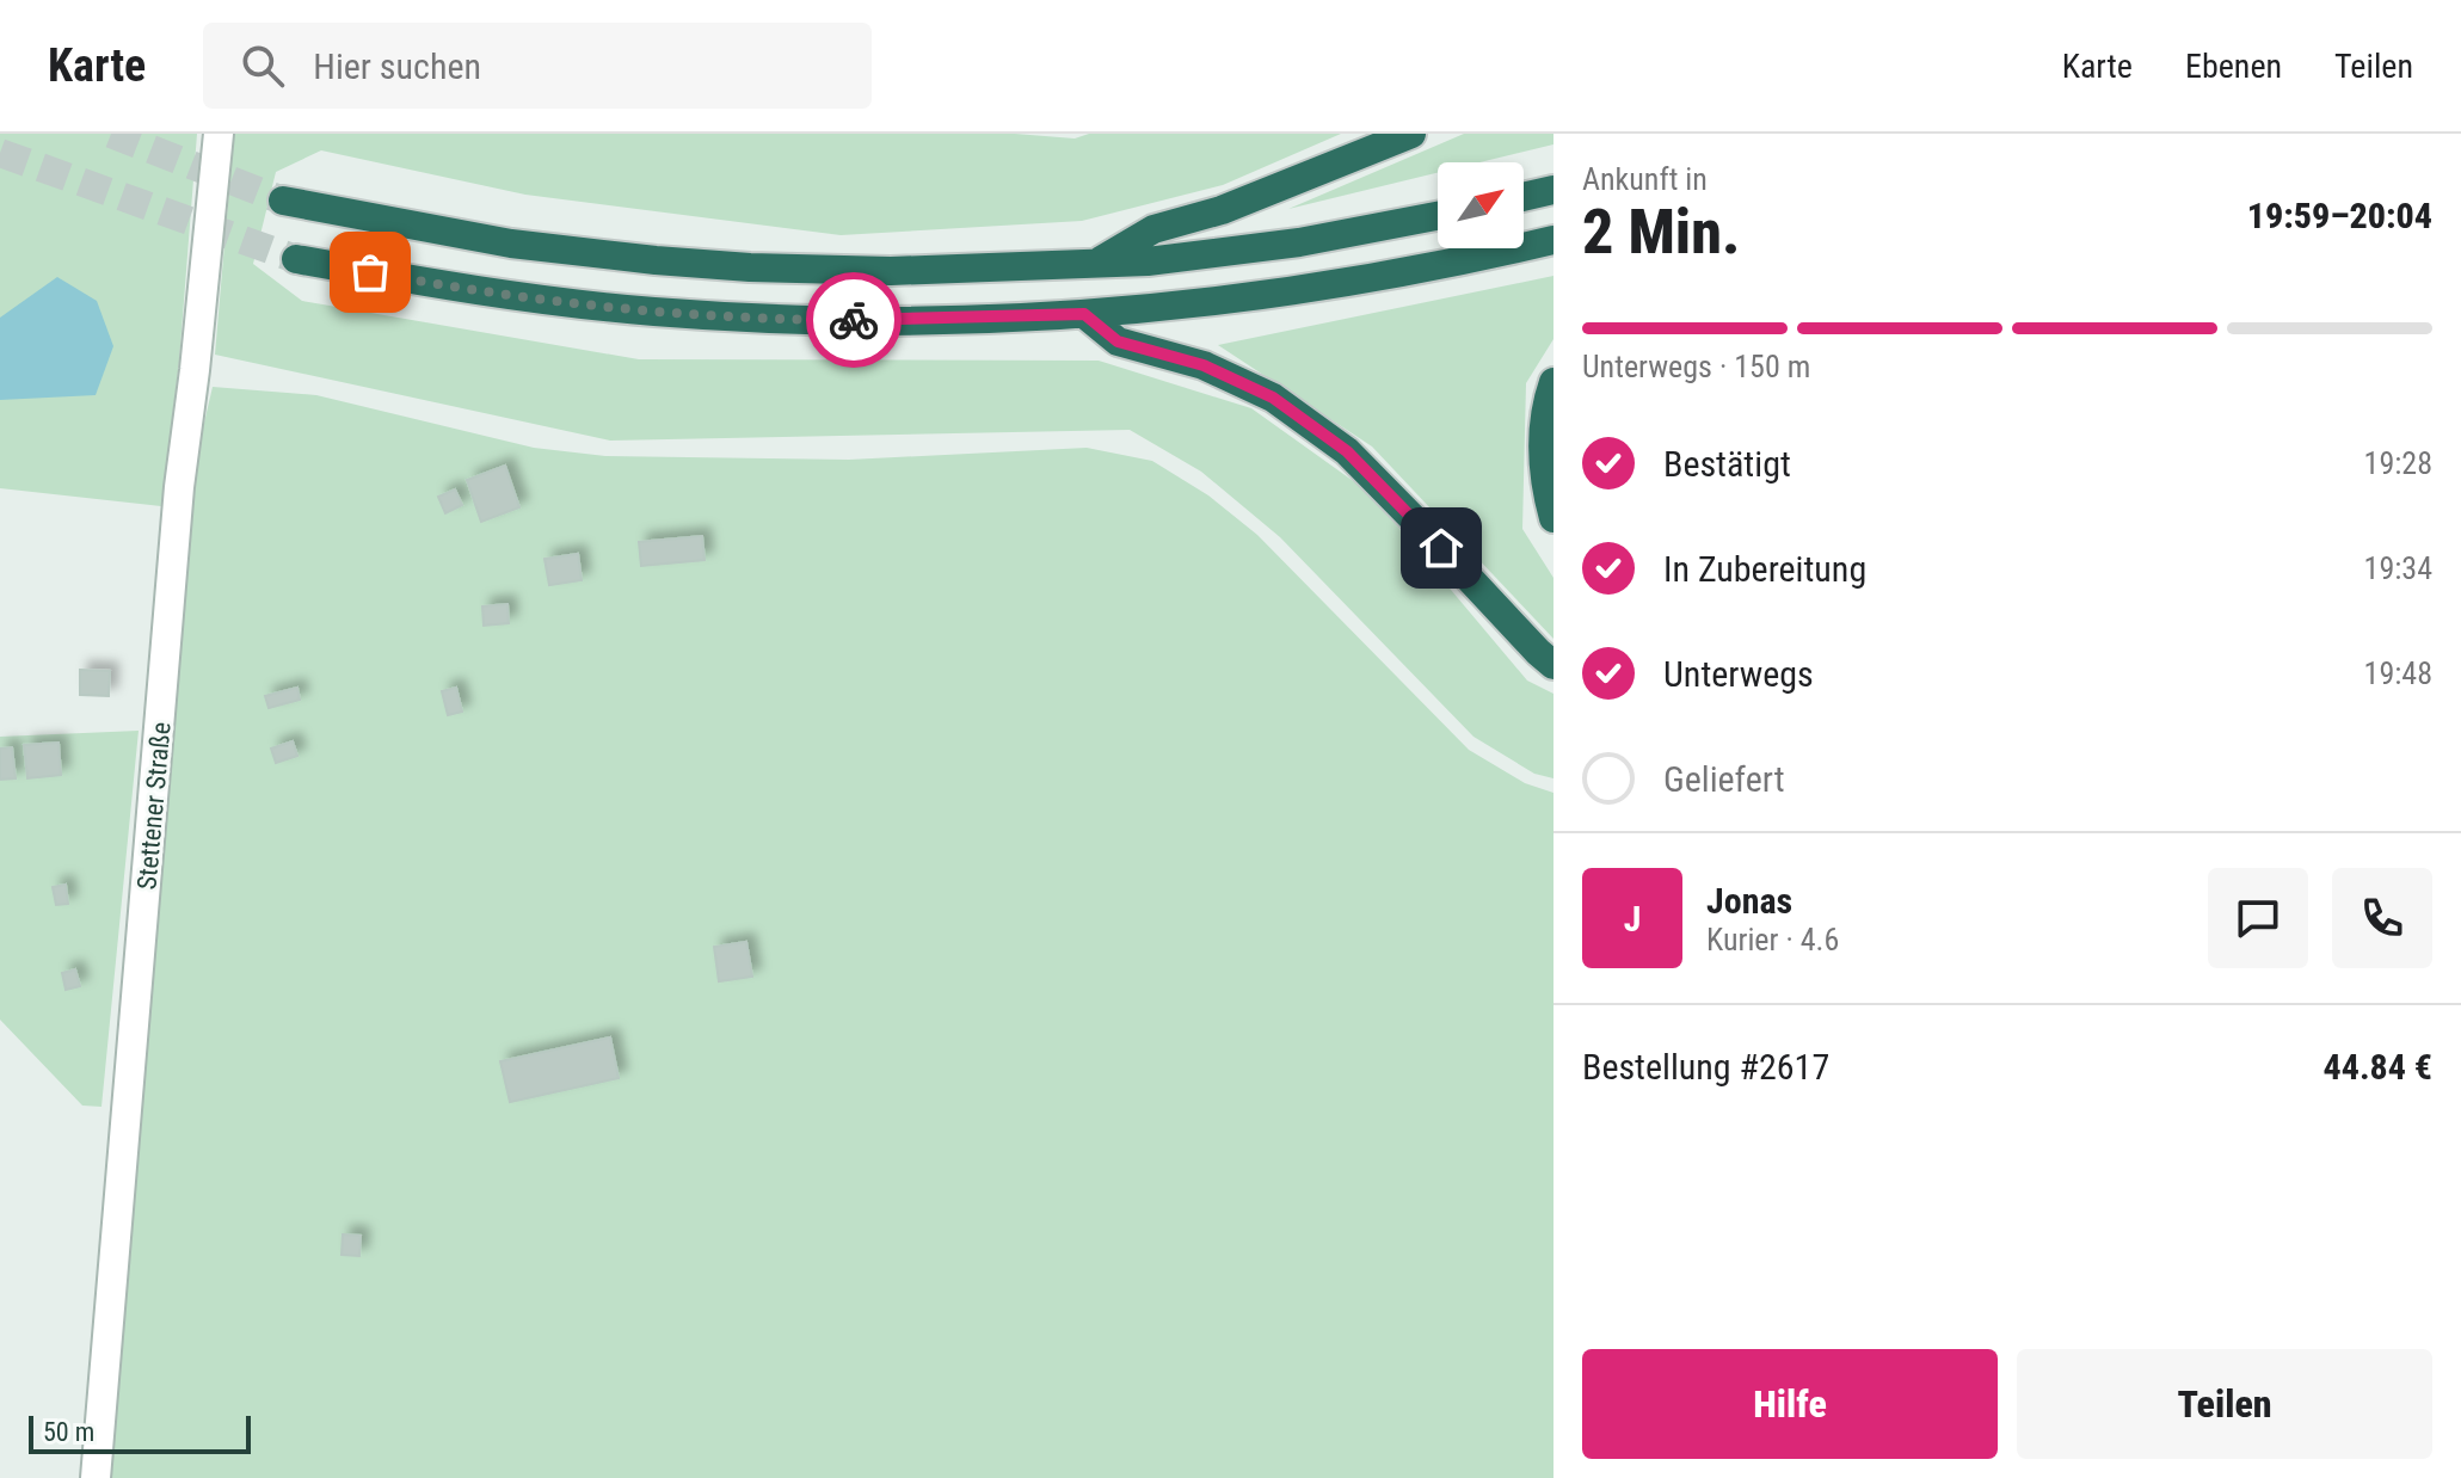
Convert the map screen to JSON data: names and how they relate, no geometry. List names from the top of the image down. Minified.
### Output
{"streets":{"street":["Stettener Straße"]},"scale_bar":"50 m","north":"top right","page":{"header":"Karte","search":"Hier suchen","nav":["Karte","Ebenen","Teilen"],"heading":["2 Min.","Ankunft in","19:59–20:04"],"panel":["Jonas","Kurier · 4.6","Bestellung #2617","44.84 €"],"bar":"Unterwegs · 150 m","list":[["Bestätigt","19:28"],["In Zubereitung","19:34"],["Unterwegs","19:48"],"Geliefert"],"round":"J","buttons":["Hilfe","Teilen"],"scale":"50 m"}}
